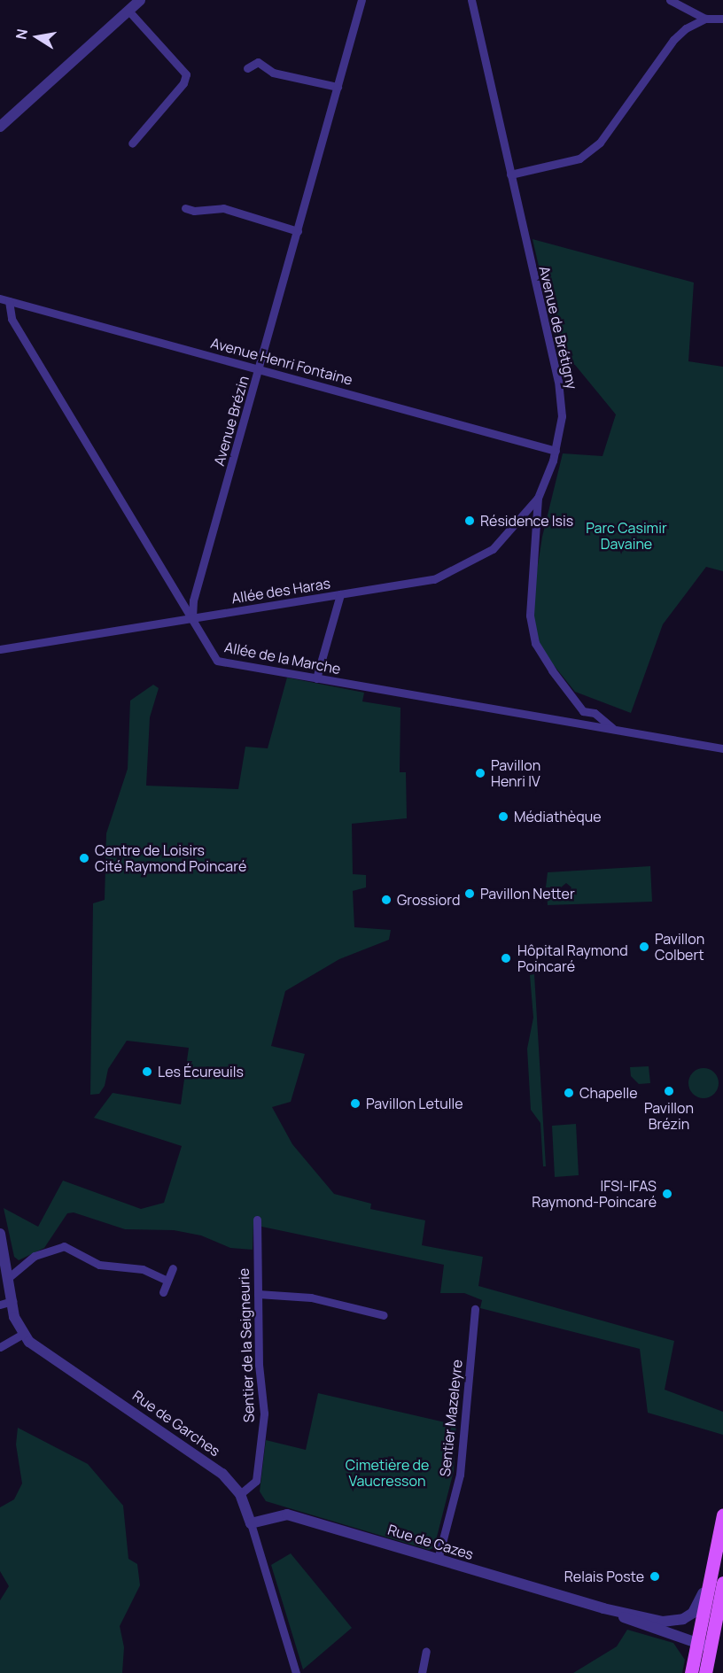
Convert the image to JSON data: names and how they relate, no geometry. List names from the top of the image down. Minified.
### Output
{"streets":{"street":["Avenue de Brétigny","Avenue Henri Fontaine","Avenue Brézin","Allée des Haras","Allée de la Marche","Sentier de la Seigneurie","Sentier Mazeleyre","Rue de Garches","Rue de Cazes"]},"crossings":[["Avenue de Brétigny","Avenue Henri Fontaine"],["Avenue de Brétigny","Allée des Haras"],["Avenue de Brétigny","Allée de la Marche"],["Avenue Henri Fontaine","Avenue Brézin"],["Avenue Henri Fontaine","Allée de la Marche"],["Avenue Brézin","Allée des Haras"],["Avenue Brézin","Allée de la Marche"],["Allée des Haras","Allée de la Marche"],["Sentier de la Seigneurie","Rue de Garches"],["Sentier Mazeleyre","Rue de Cazes"],["Rue de Garches","Rue de Cazes"]],"parks":["Parc Casimir Davaine","Cimetière de Vaucresson"],"places":["Résidence Isis","Pavillon Henri IV","Médiathèque","Centre de Loisirs Cité Raymond Poincaré","Pavillon Netter","Grossiord","Pavillon Colbert","Hôpital Raymond Poincaré","Les Écureuils","Pavillon Brézin","Chapelle","Pavillon Letulle","IFSI-IFAS Raymond-Poincaré","Relais Poste"],"north":"left"}
